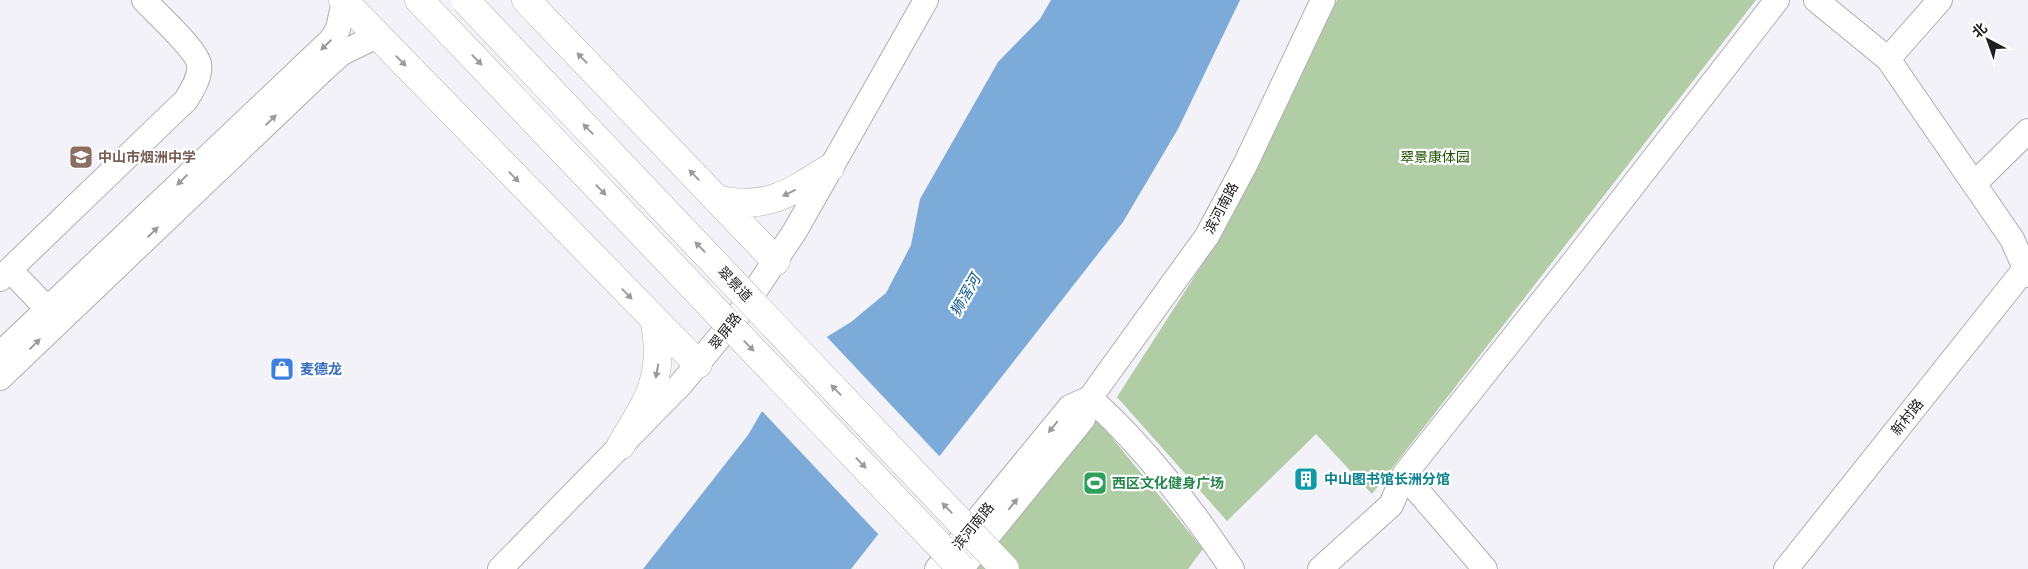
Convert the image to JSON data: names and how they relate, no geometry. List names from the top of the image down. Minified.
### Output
{"streets":{"main road":["翠景道"],"street":["滨河南路","翠屏路","新村路"]},"water":["狮滘河"],"parks":["翠景康体园"],"places":{"school or university":["中山市烟洲中学"],"shop":["麦德龙"],"building":["中山图书馆长洲分馆"],"sports":["西区文化健身广场"]},"north":"top left"}
